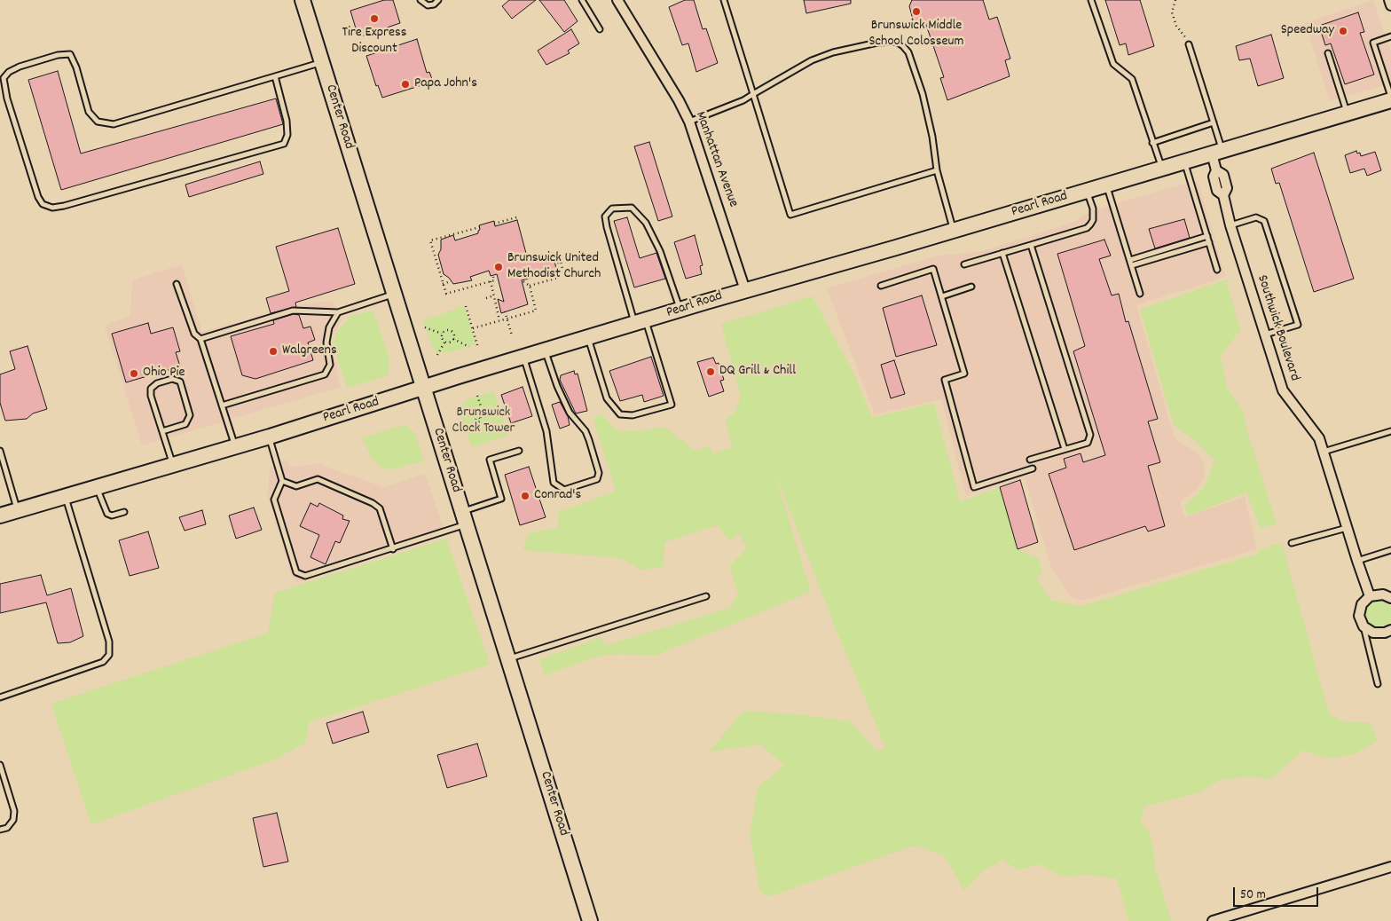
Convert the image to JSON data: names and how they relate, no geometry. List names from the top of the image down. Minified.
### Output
{"streets":{"main road":["Center Road","Pearl Road"],"street":["Manhattan Avenue","Southwick Boulevard"]},"crossings":[["Center Road","Pearl Road"],["Manhattan Avenue","Pearl Road"],["Pearl Road","Southwick Boulevard"]],"parks":["Brunswick Clock Tower"],"places":["Brunswick Middle School Colosseum","Tire Express Discount","Speedway","Papa John's","Brunswick United Methodist Church","Walgreens","DQ Grill & Chill","Ohio Pie","Conrad's"],"scale_bar":"50 m"}
